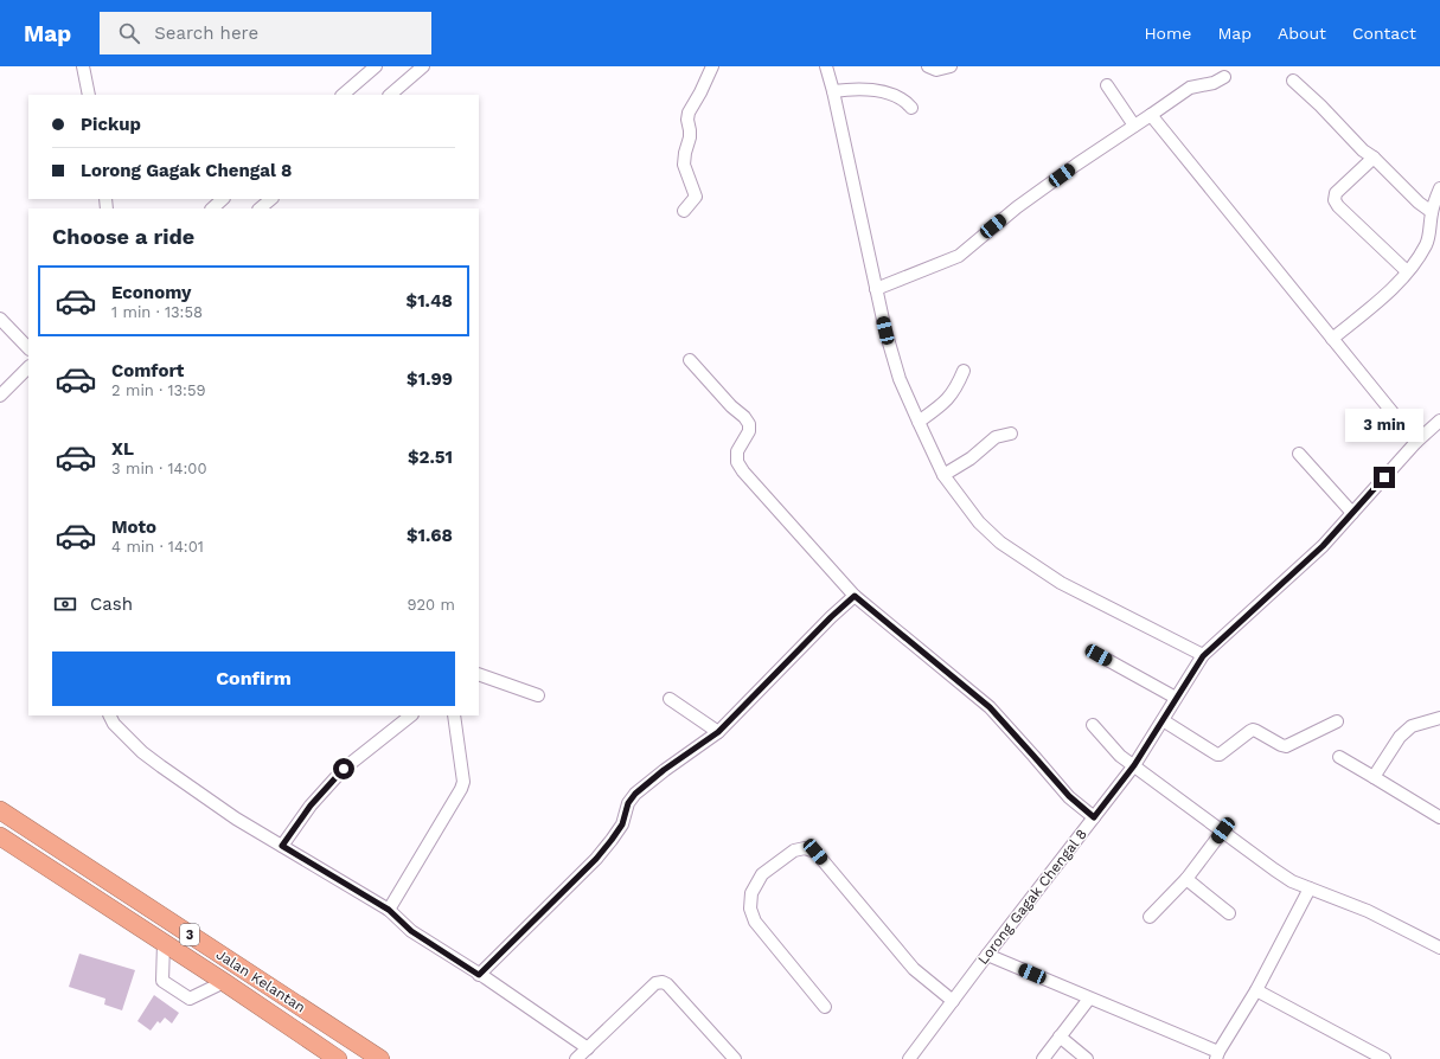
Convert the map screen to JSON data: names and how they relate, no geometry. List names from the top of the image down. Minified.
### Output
{"streets":{"highway":["3","Jalan Kelantan"],"street":["Lorong Gagak Chengal 8"]},"page":{"header":"Map","search":"Search here","nav":["Home","Map","About","Contact"],"banner":["Pickup","Lorong Gagak Chengal 8"],"heading":"Choose a ride","list":[{"name":"Economy","note":"1 min · 13:58","value":"$1.48"},{"name":"Comfort","note":"2 min · 13:59","value":"$1.99"},{"name":"XL","note":"3 min · 14:00","value":"$2.51"},{"name":"Moto","note":"4 min · 14:01","value":"$1.68"}],"bubble":"3 min","pay":["Cash","920 m"],"buttons":"Confirm"}}
